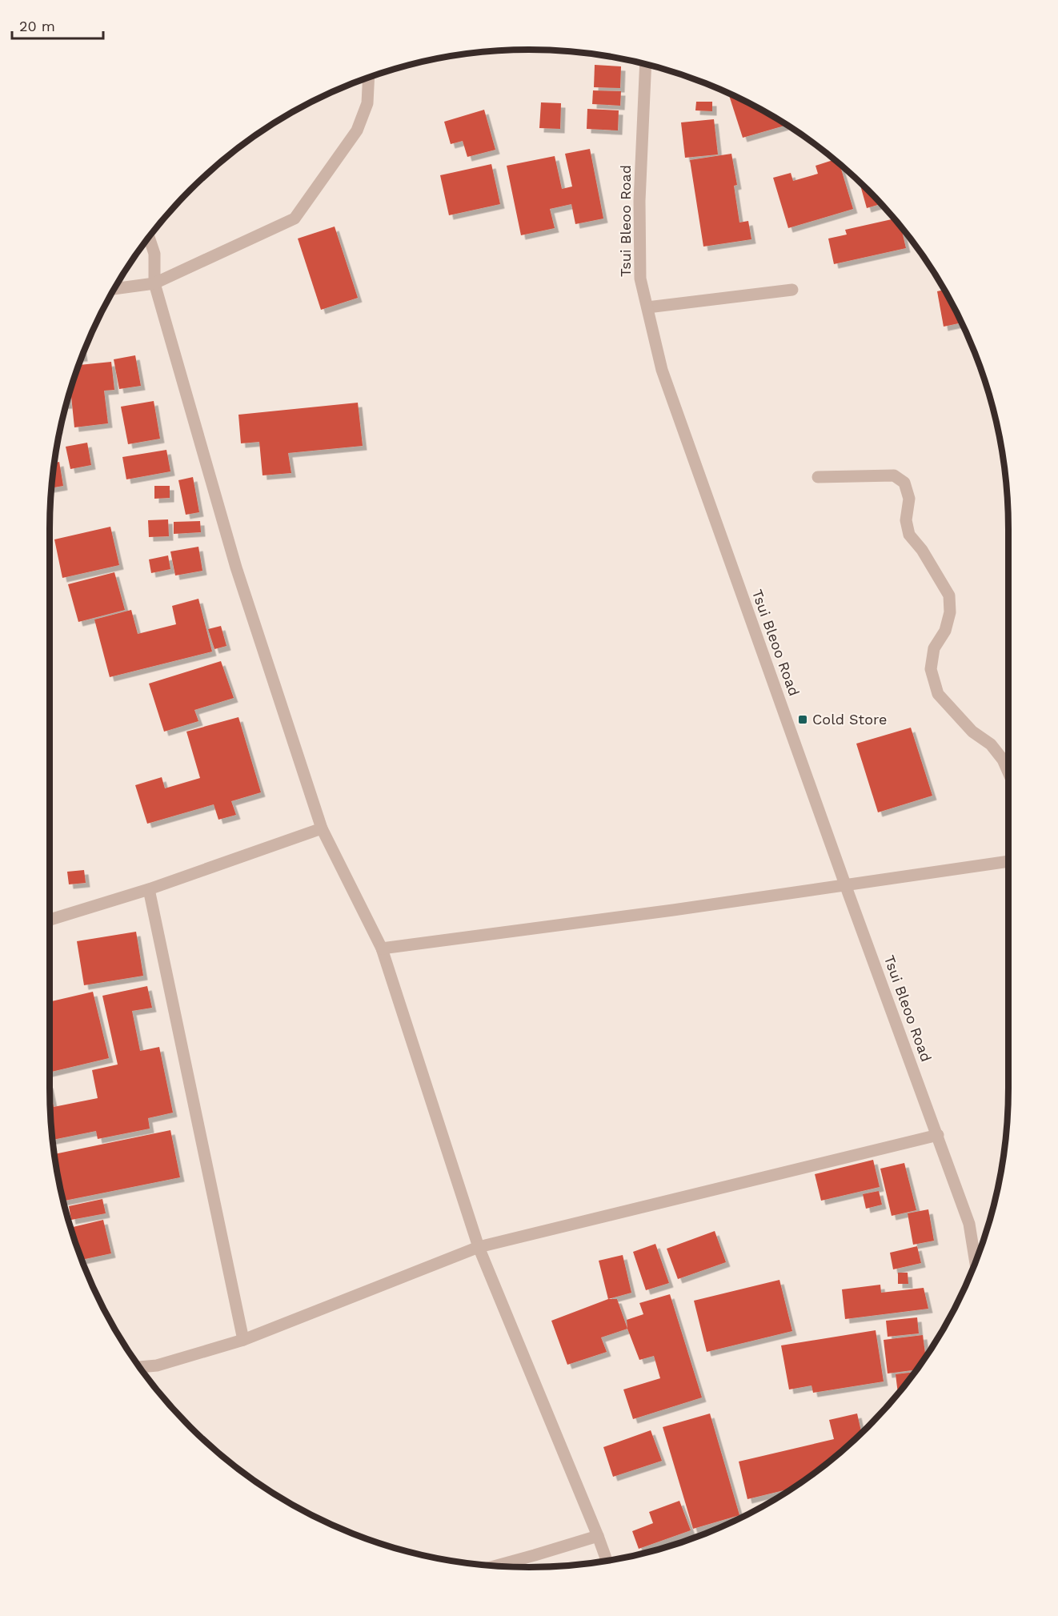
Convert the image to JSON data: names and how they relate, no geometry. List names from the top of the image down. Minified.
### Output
{"streets":{"street":["Tsui Bleoo Road"]},"places":{"transit":["Cold Store"]},"scale_bar":"20 m"}
